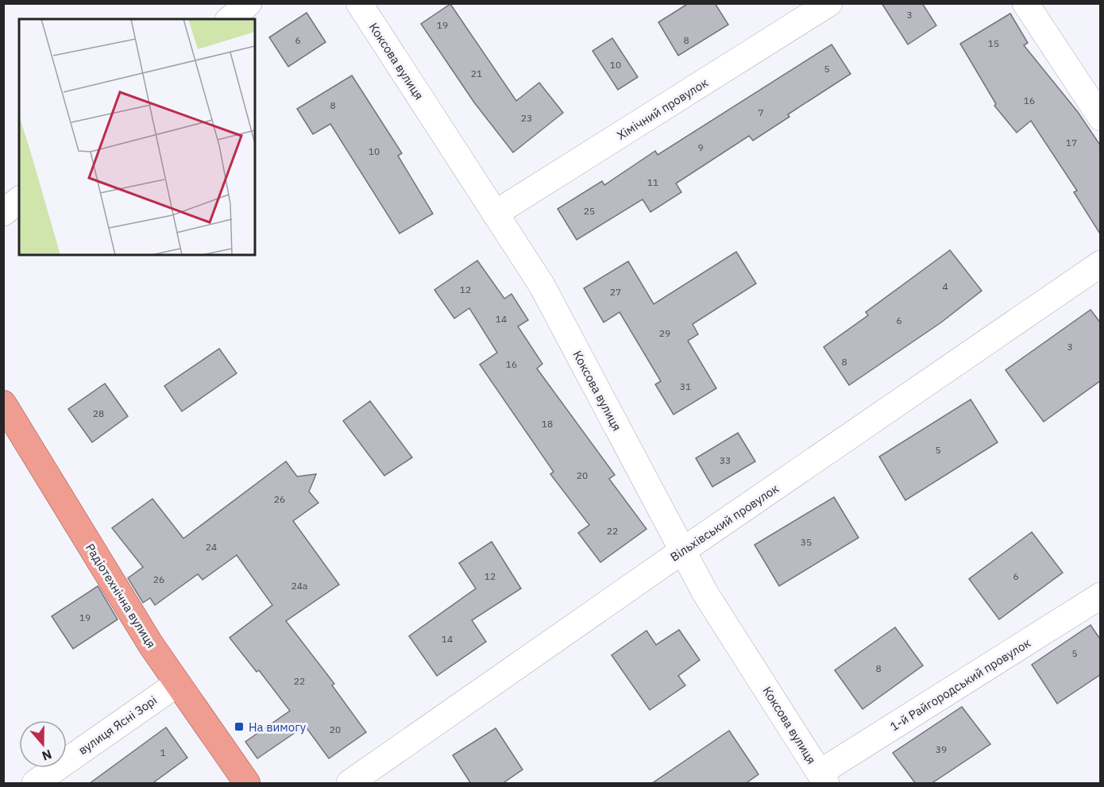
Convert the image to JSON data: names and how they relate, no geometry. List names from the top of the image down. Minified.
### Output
{"streets":{"main road":["Радіотехнічна вулиця"],"street":["Коксова вулиця","Хімічний провулок","Вільхівський провулок","1-й Райгородський провулок","вулиця Ясні Зорі"]},"crossings":[["Коксова вулиця","Хімічний провулок"],["Коксова вулиця","Вільхівський провулок"],["Коксова вулиця","1-й Райгородський провулок"],["Радіотехнічна вулиця","вулиця Ясні Зорі"]],"places":{"transit":["На вимогу"]},"house_numbers":["3","19","6","8","15","10","5","21","16","8","7","23","17","9","10","11","25","4","12","27","14","6","29","3","8","16","31","28","18","5","33","20","26","22","35","24","12","6","26","24а","19","14","5","8","22","20","39","1"],"north":"bottom"}
